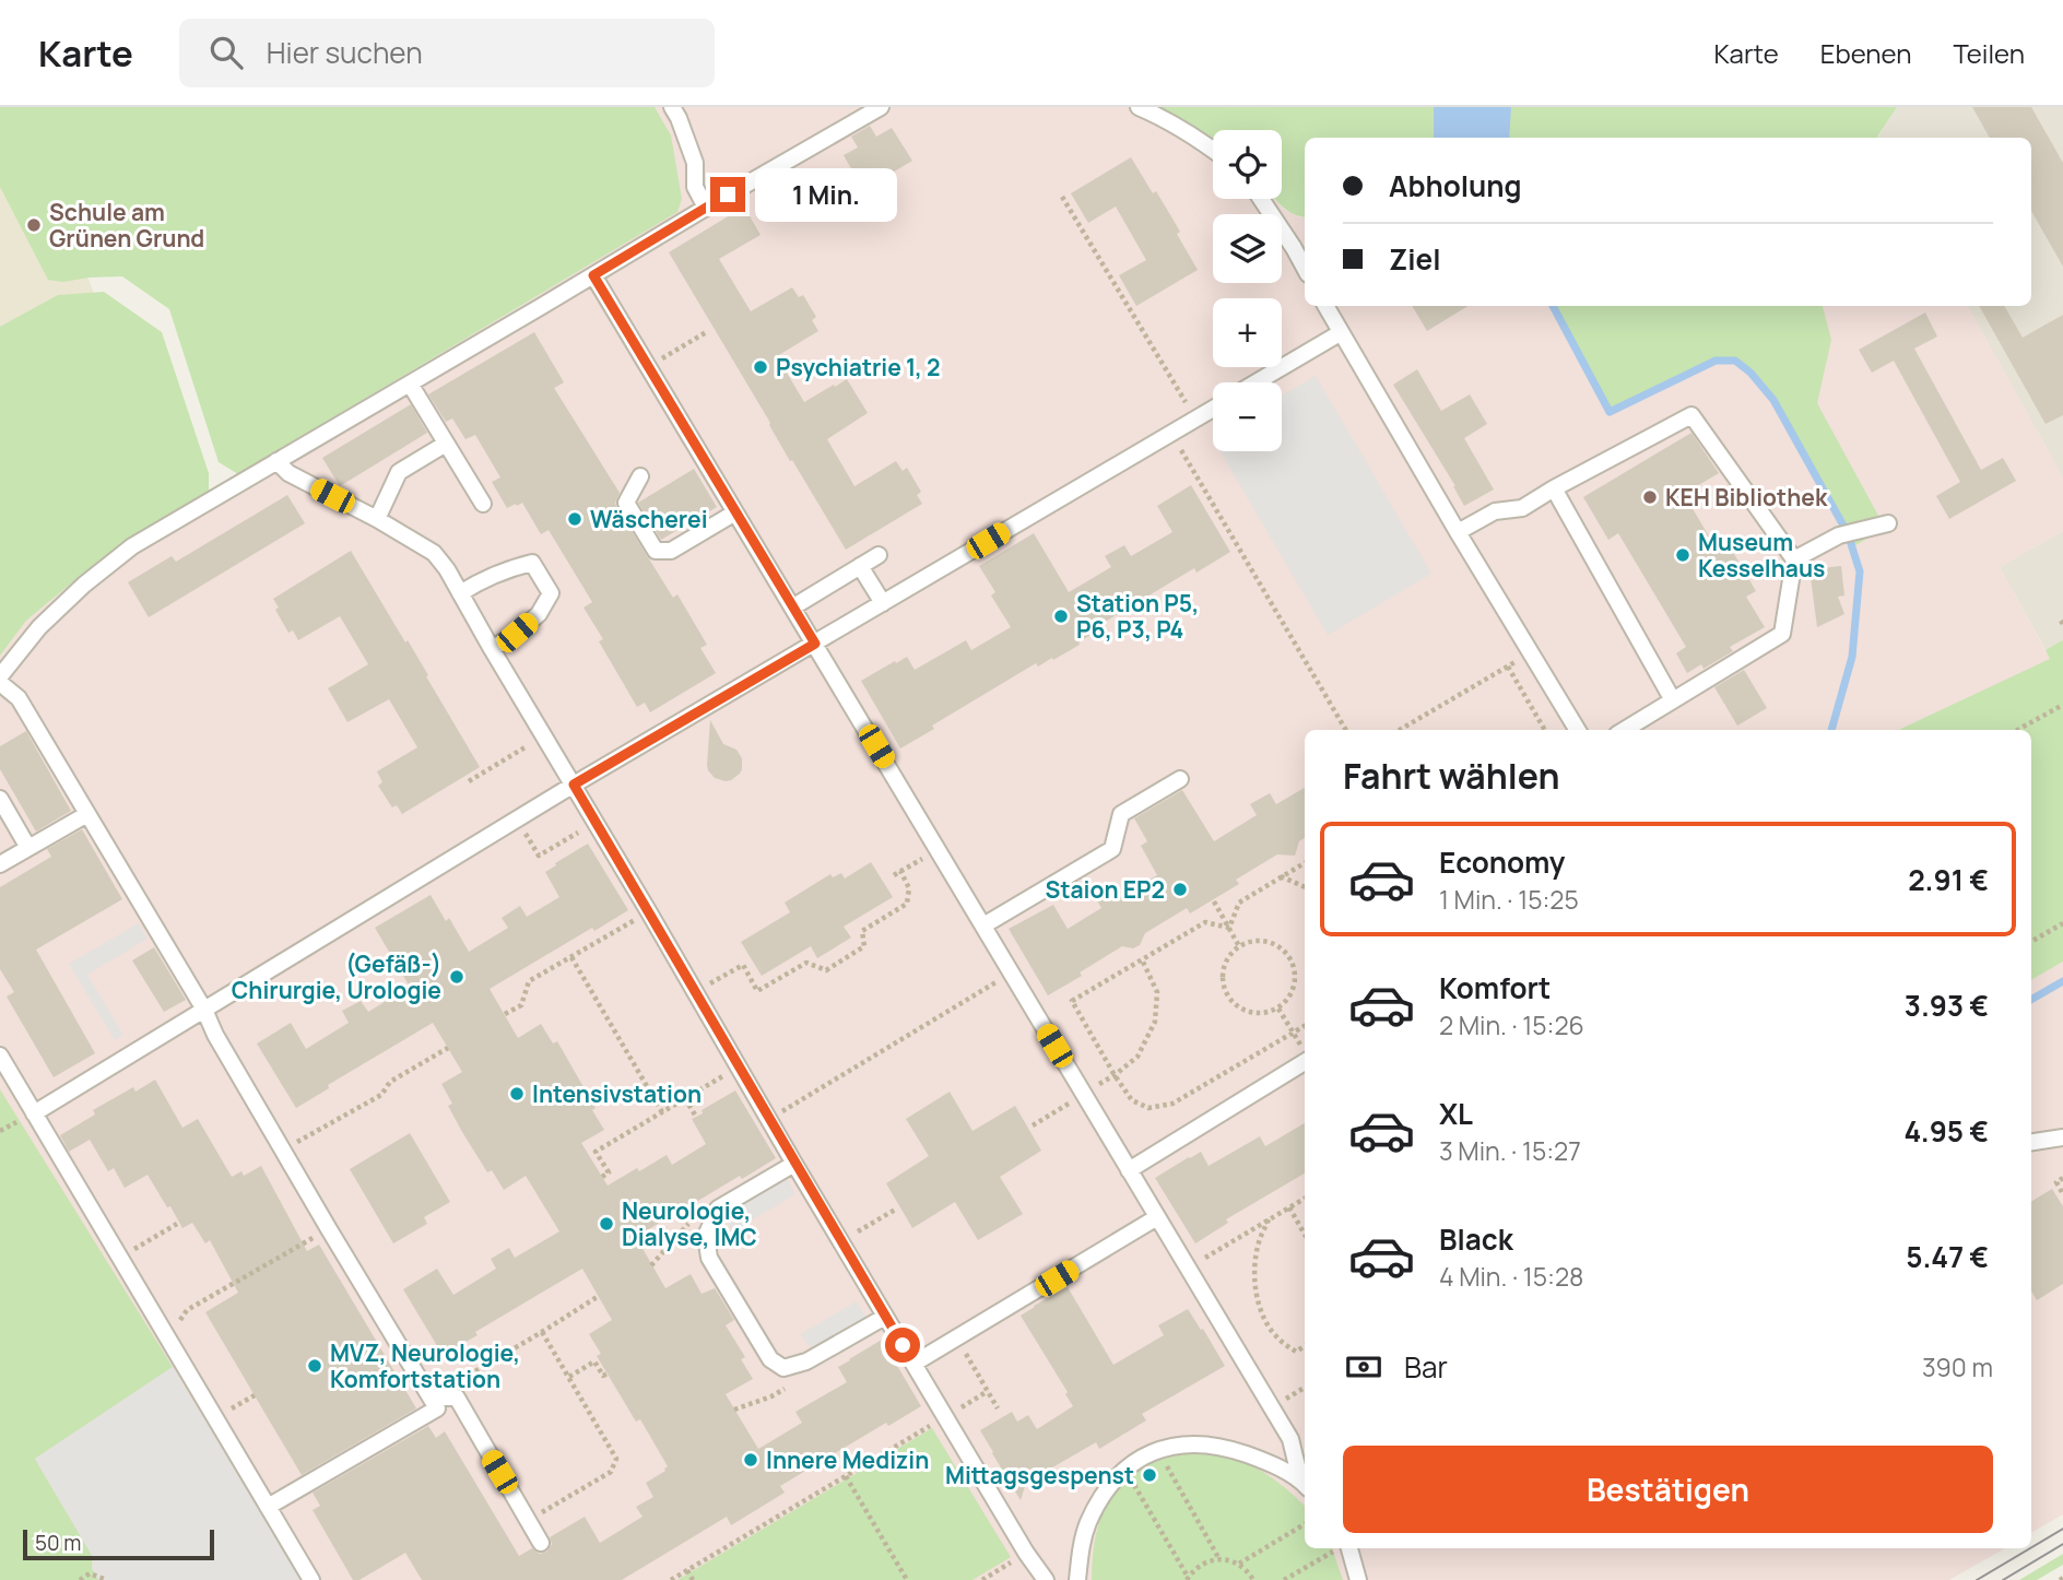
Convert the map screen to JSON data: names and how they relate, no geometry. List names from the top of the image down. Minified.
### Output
{"places":["Schule am Grünen Grund","Psychiatrie 1, 2","KEH Bibliothek","Wäscherei","Museum Kesselhaus","Station P5, P6, P3, P4","Staion EP2","(Gefäß-) Chirurgie, Urologie","Intensivstation","Neurologie, Dialyse, IMC","MVZ, Neurologie, Komfortstation","Innere Medizin","Mittagsgespenst"],"scale_bar":"50 m","page":{"header":"Karte","search":"Hier suchen","nav":["Karte","Ebenen","Teilen"],"map_buttons":["+","−"],"banner":["Abholung","Ziel"],"bubble":"1 Min.","heading":"Fahrt wählen","list":[{"name":"Economy","note":"1 Min. · 15:25","value":"2.91 €"},{"name":"Komfort","note":"2 Min. · 15:26","value":"3.93 €"},{"name":"XL","note":"3 Min. · 15:27","value":"4.95 €"},{"name":"Black","note":"4 Min. · 15:28","value":"5.47 €"}],"pay":["Bar","390 m"],"buttons":"Bestätigen","scale":"50 m"}}
